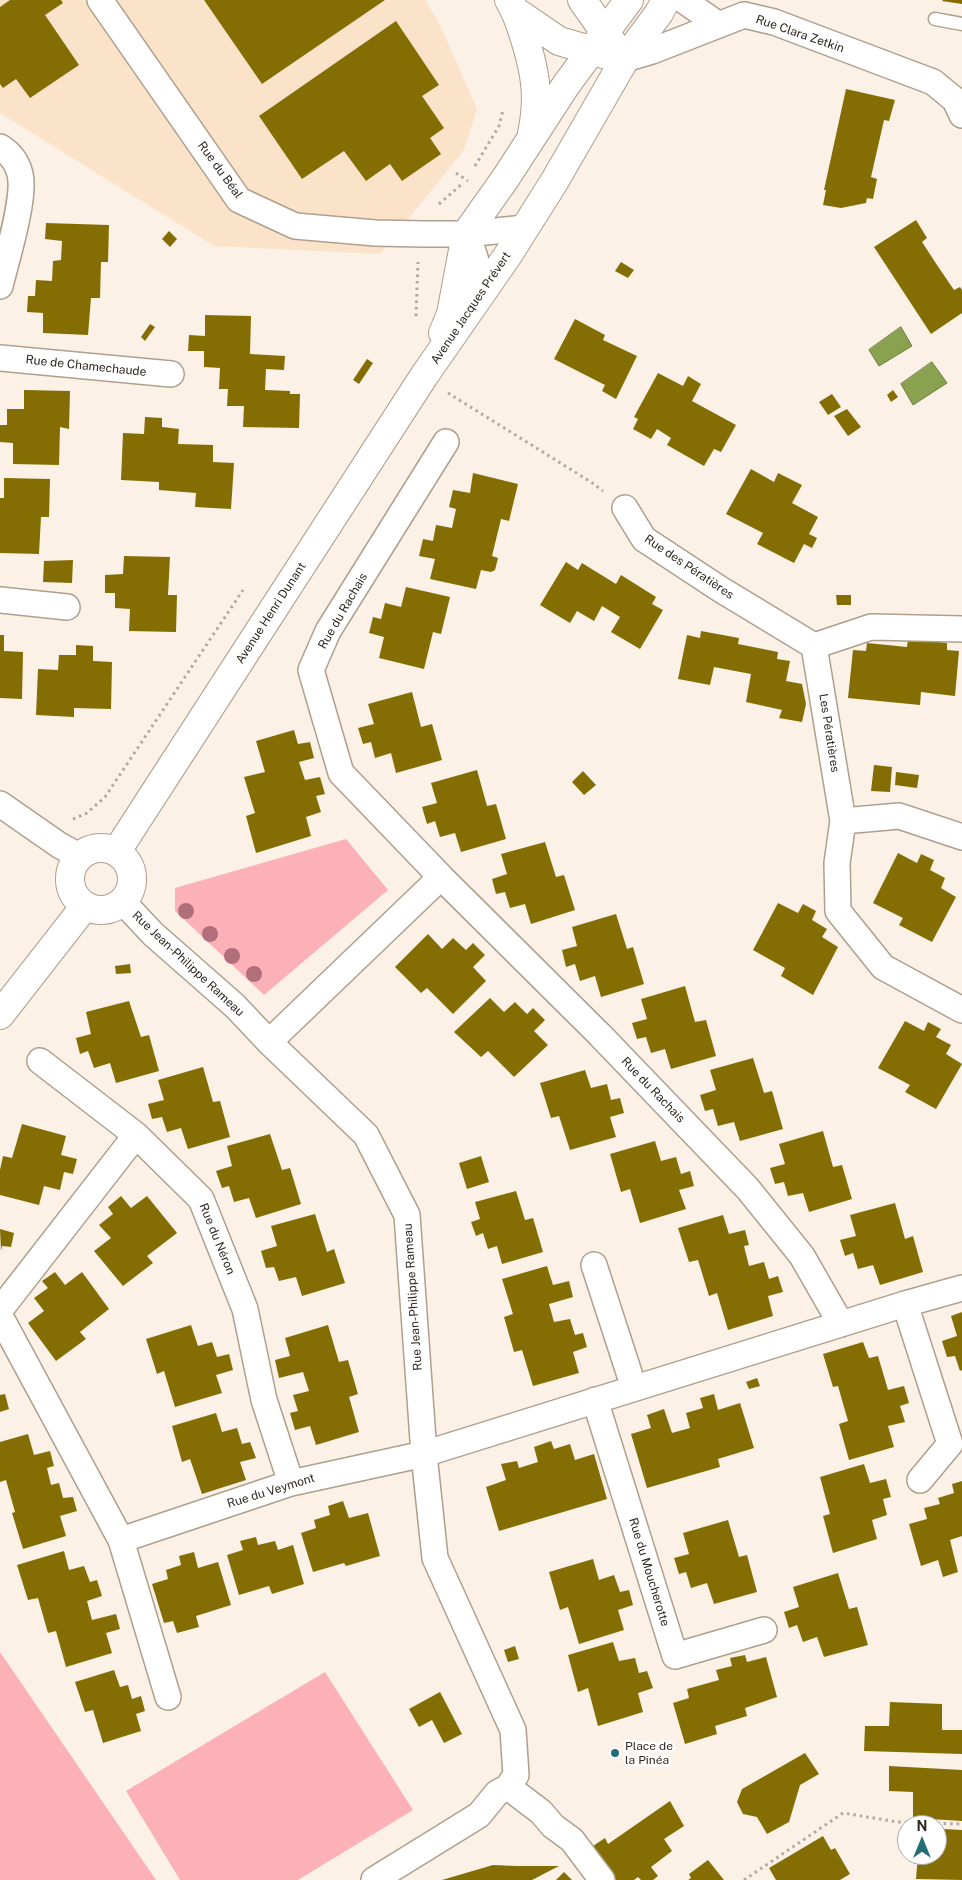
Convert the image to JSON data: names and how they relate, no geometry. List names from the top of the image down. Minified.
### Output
{"streets":{"main road":["Avenue Jacques Prévert","Avenue Henri Dunant"],"street":["Rue Clara Zetkin","Rue du Béal","Rue de Chamechaude","Rue des Pératières","Rue du Rachais","Les Pératières","Rue Jean-Philippe Rameau","Rue du Néron","Rue du Veymont","Rue du Moucherotte"]},"crossings":[["Rue Clara Zetkin","Avenue Jacques Prévert"],["Rue du Béal","Avenue Jacques Prévert"],["Avenue Jacques Prévert","Avenue Henri Dunant"],["Rue des Pératières","Les Pératières"],["Avenue Henri Dunant","Rue Jean-Philippe Rameau"],["Rue Jean-Philippe Rameau","Rue du Veymont"],["Rue du Néron","Rue du Veymont"]],"places":["Place de la Pinéa"],"north":"top"}
